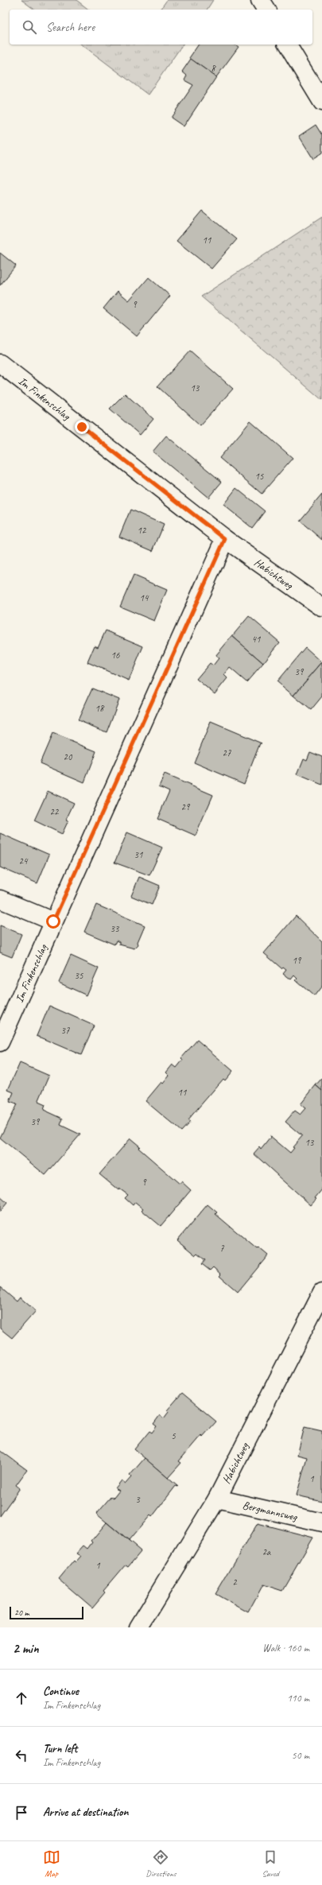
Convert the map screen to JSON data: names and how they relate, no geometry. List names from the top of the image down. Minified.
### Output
{"streets":{"street":["Im Finkenschlag","Habichtweg","Bergmannsweg"]},"crossings":[["Im Finkenschlag","Habichtweg"],["Habichtweg","Bergmannsweg"]],"house_numbers":["8","11","9","13","15","12","14","41","16","39","18","27","20","29","22","31","24","33","19","35","37","11","39","13","9","7","5","1","3","2a","1","2"],"scale_bar":"20 m","page":{"search":"Search here","scale":"20 m","heading":["2 min","Walk · 160 m"],"list":[["Continue","Im Finkenschlag","110 m"],["Turn left","Im Finkenschlag","50 m"],"Arrive at destination"],"nav":["Map","Directions","Saved"]}}
